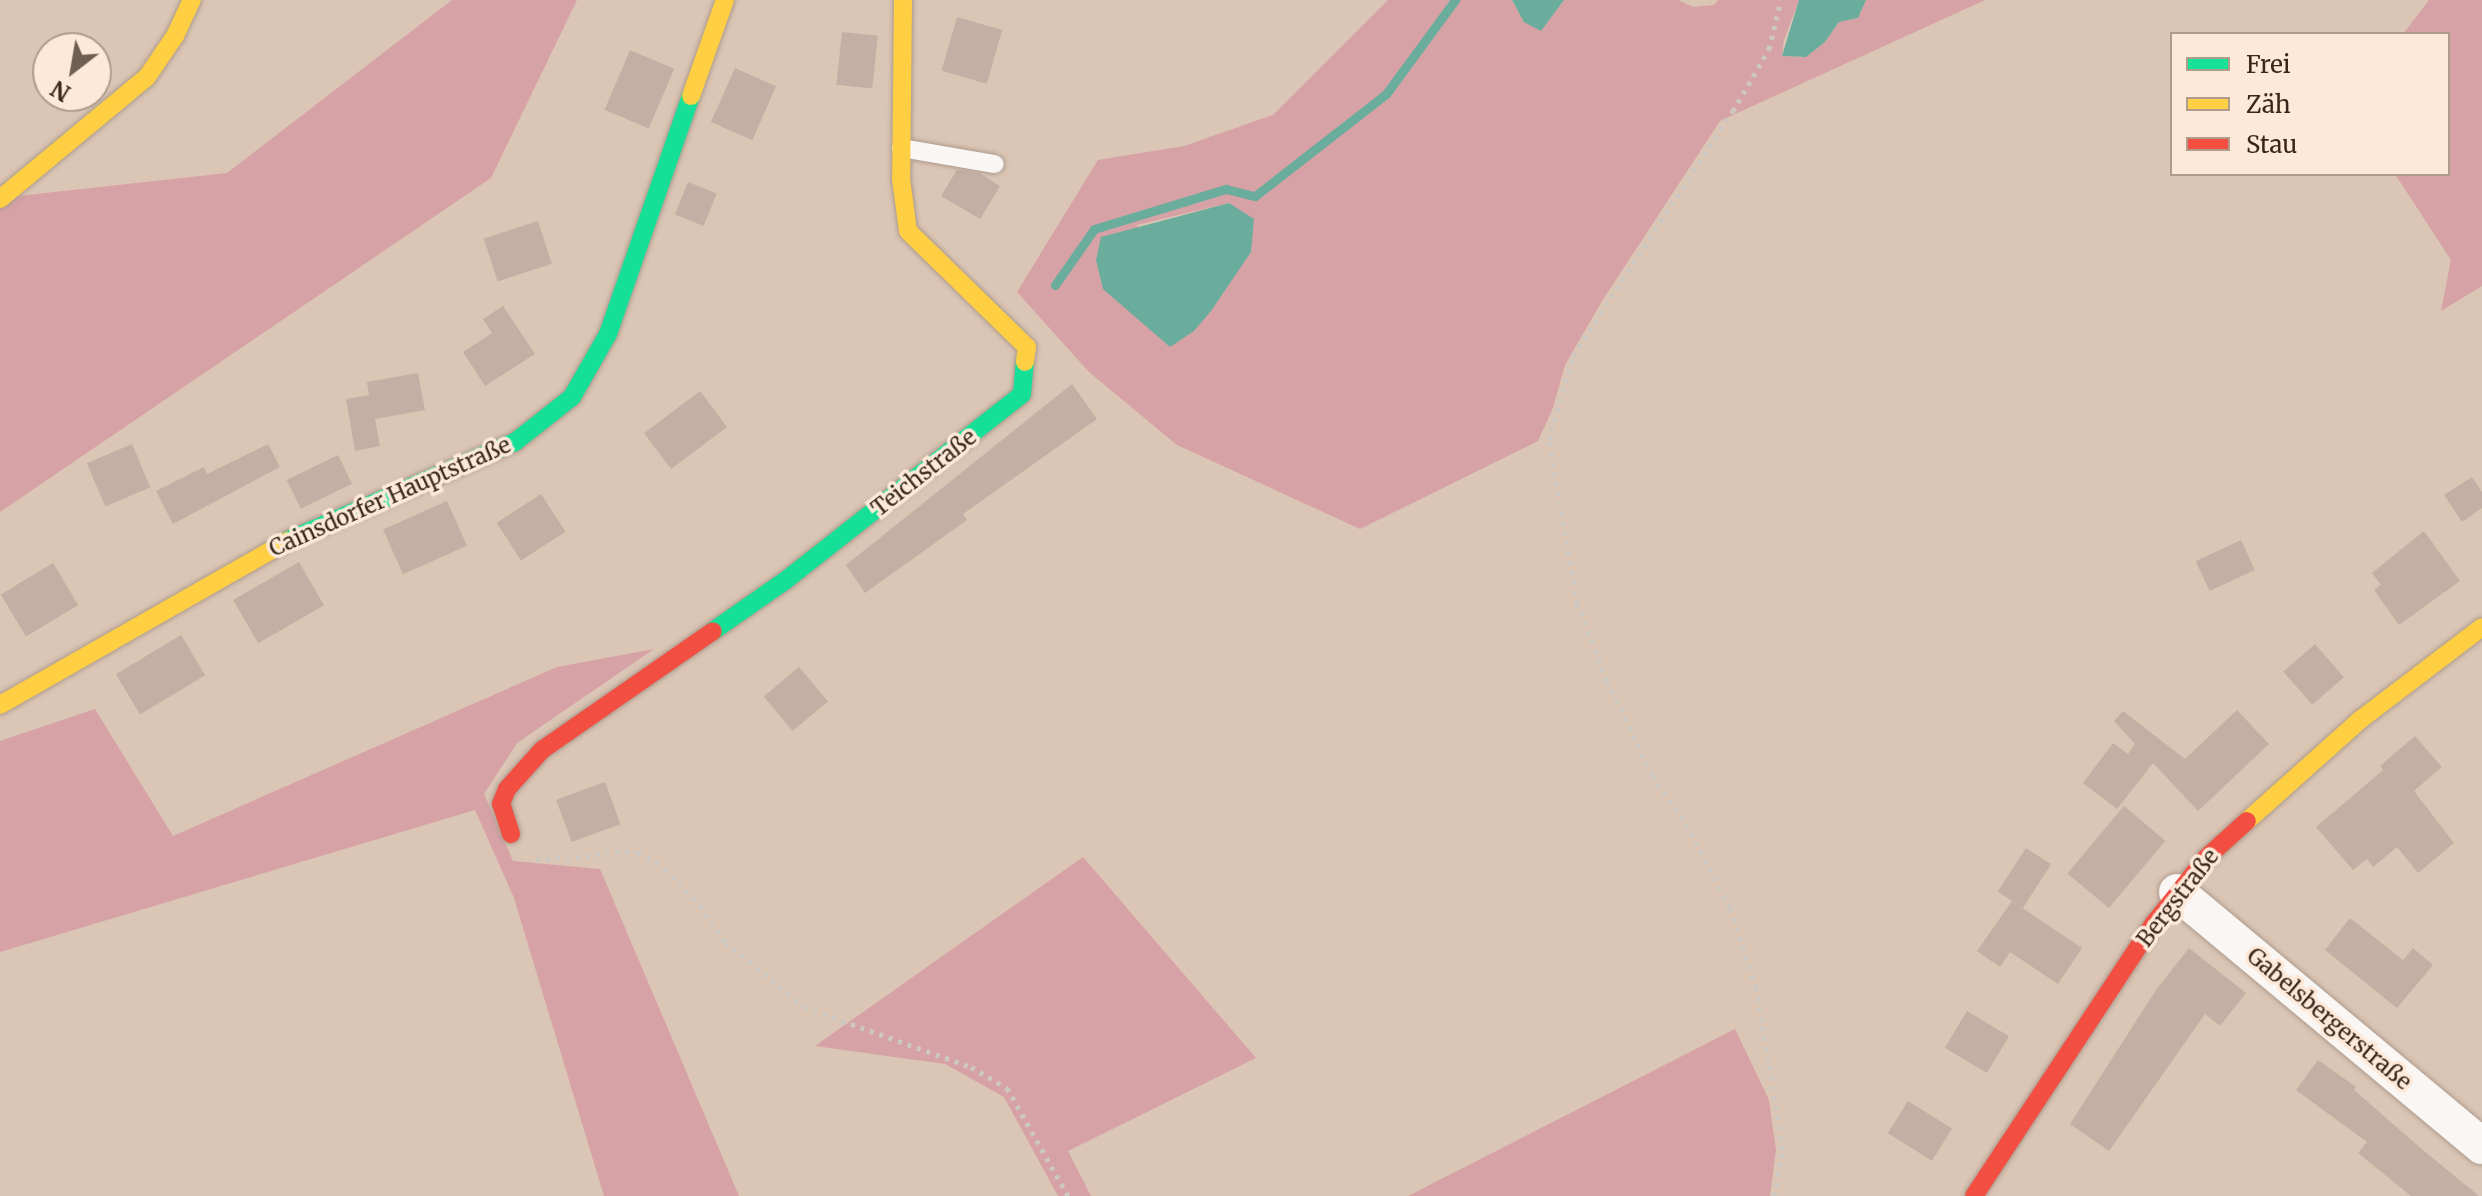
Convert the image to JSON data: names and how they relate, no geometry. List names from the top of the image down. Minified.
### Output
{"streets":{"street":["Teichstraße","Cainsdorfer Hauptstraße","Bergstraße","Gabelsbergerstraße"]},"crossings":[["Bergstraße","Gabelsbergerstraße"]],"legend":["Frei","Zäh","Stau"],"north":"bottom left"}
